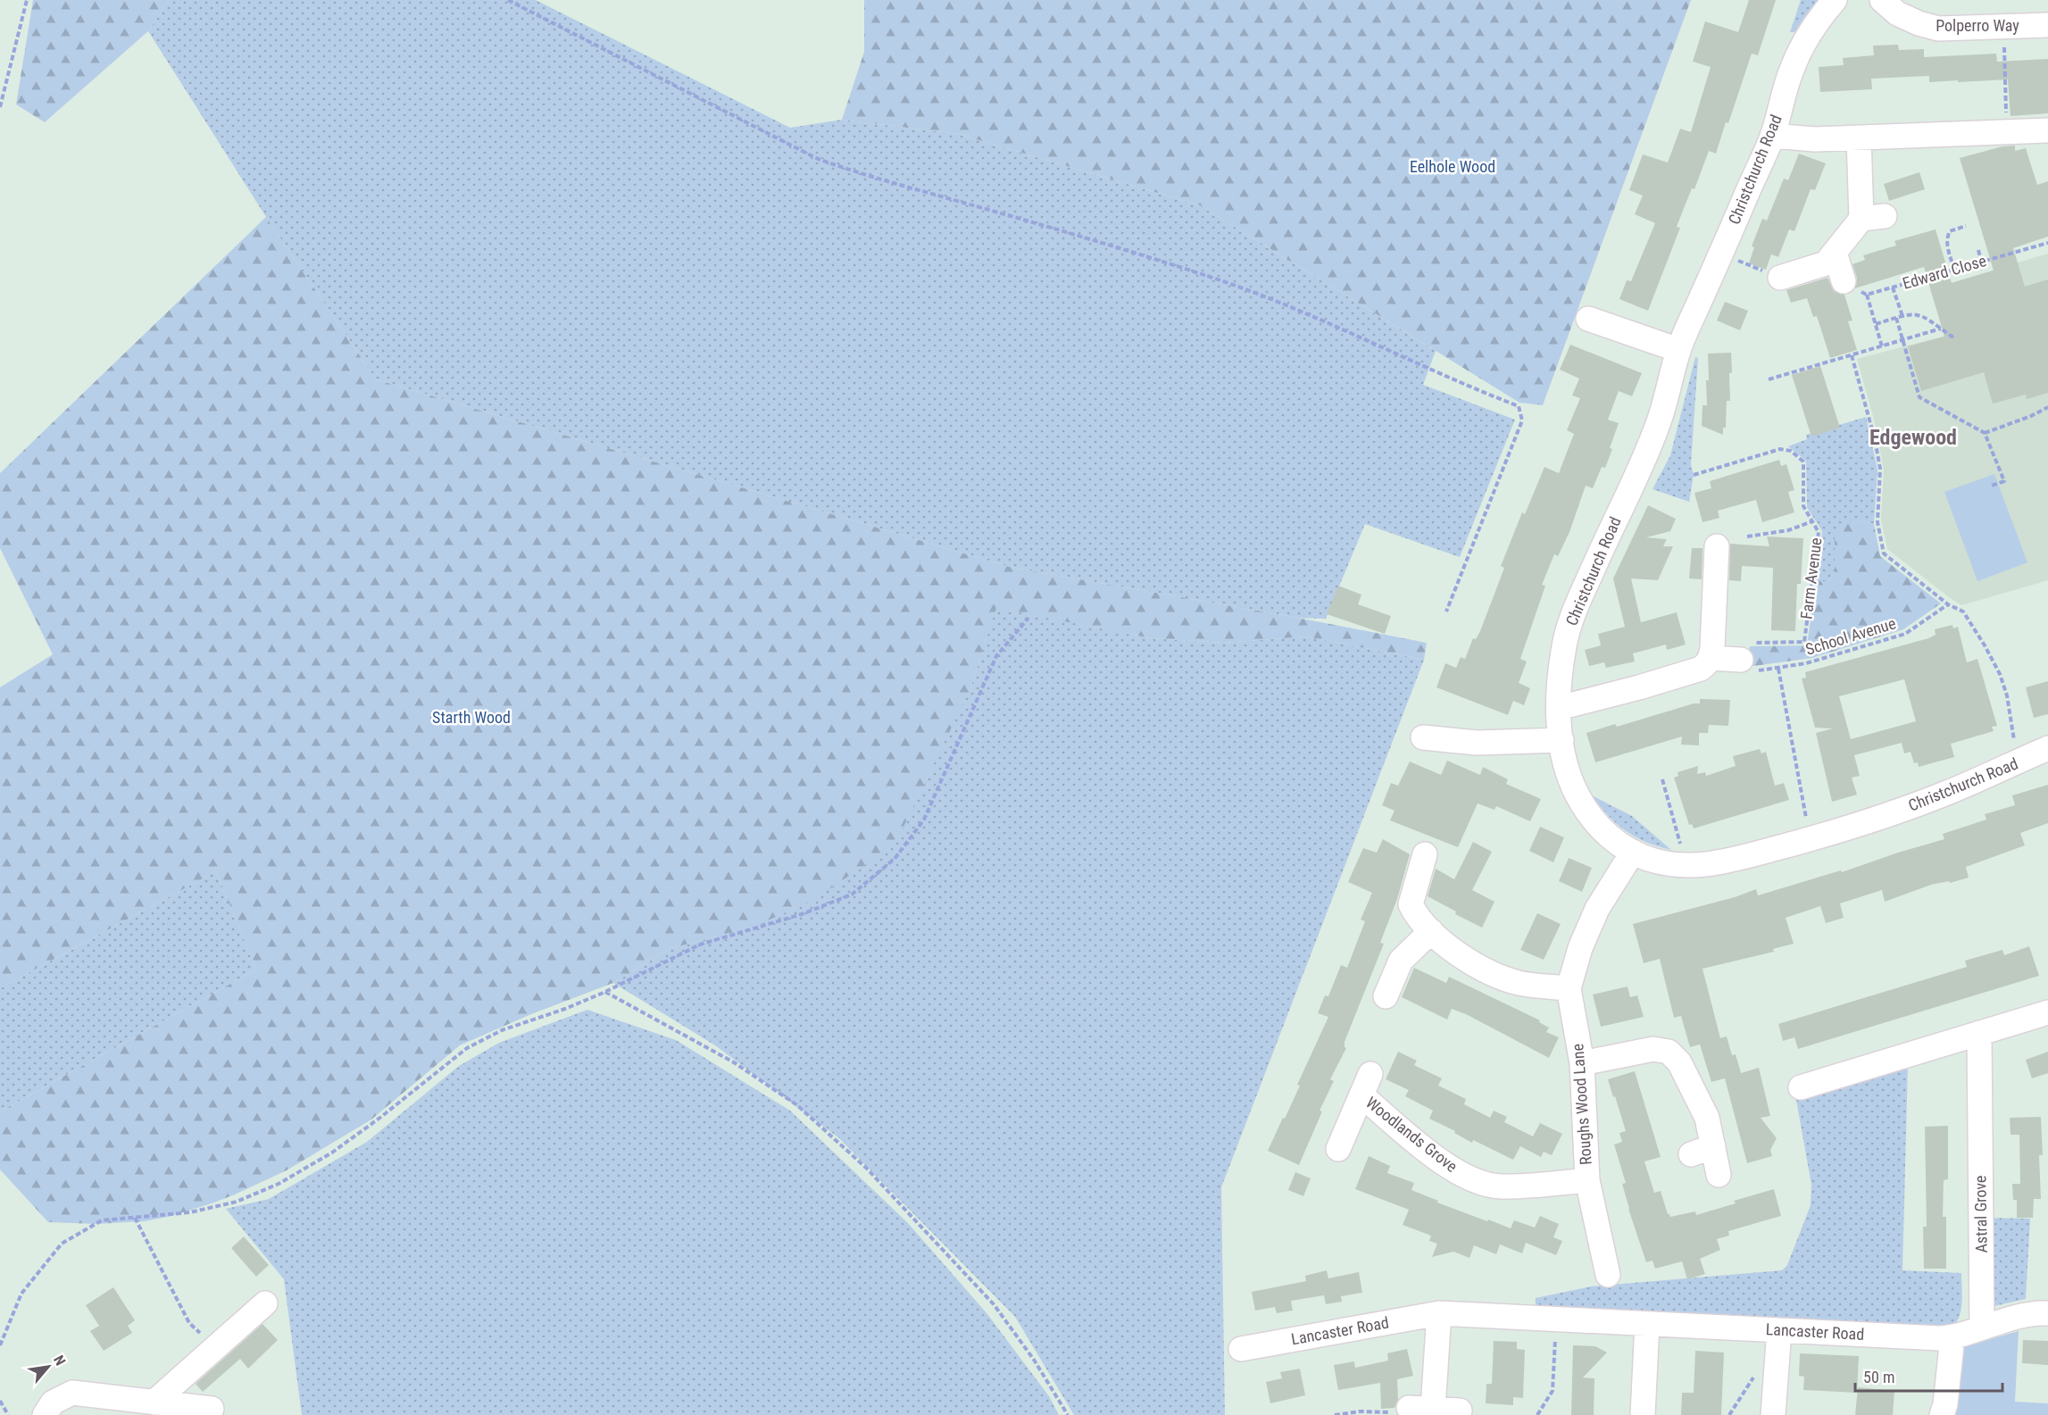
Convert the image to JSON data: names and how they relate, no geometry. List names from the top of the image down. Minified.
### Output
{"streets":{"street":["Polperro Way","Christchurch Road","Roughs Wood Lane","Woodlands Grove","Astral Grove","Lancaster Road"],"path":["Edward Close","Farm Avenue","School Avenue"]},"crossings":[["Christchurch Road","School Avenue"],["Christchurch Road","Roughs Wood Lane"],["Roughs Wood Lane","Woodlands Grove"],["Astral Grove","Lancaster Road"]],"districts":["Edgewood"],"parks":["Eelhole Wood","Starth Wood"],"scale_bar":"50 m","north":"top right"}
